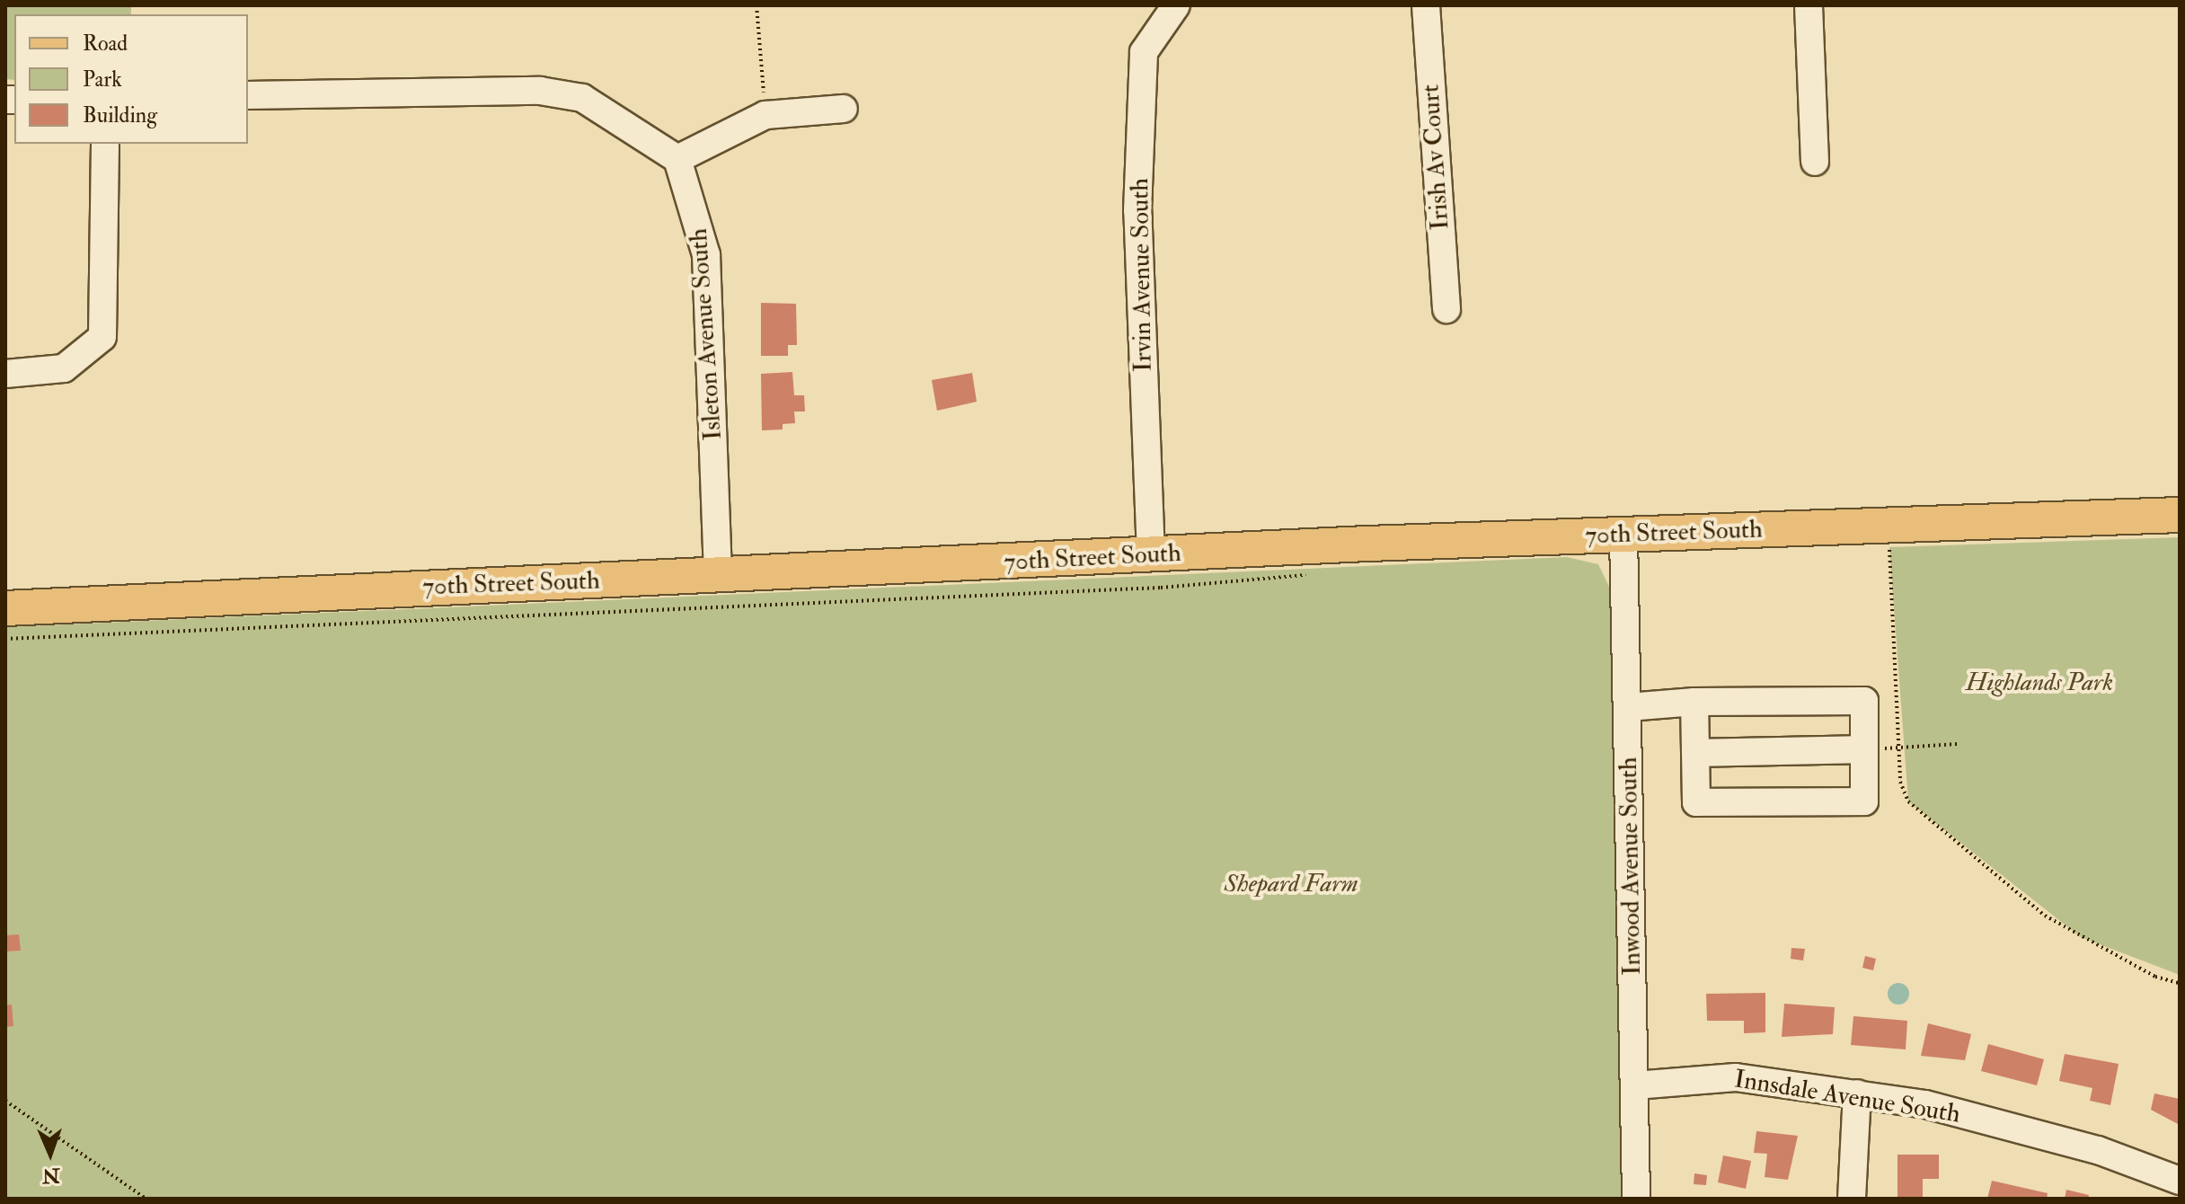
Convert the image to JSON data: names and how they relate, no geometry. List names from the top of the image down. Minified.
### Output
{"streets":{"main road":["70th Street South"],"street":["Irish Av Court","Irvin Avenue South","Isleton Avenue South","Inwood Avenue South","Innsdale Avenue South"]},"crossings":[["Irvin Avenue South","70th Street South"],["Isleton Avenue South","70th Street South"],["70th Street South","Inwood Avenue South"],["Inwood Avenue South","Innsdale Avenue South"]],"parks":["Highlands Park","Shepard Farm"],"legend":["Road","Park","Building"],"north":"bottom"}
